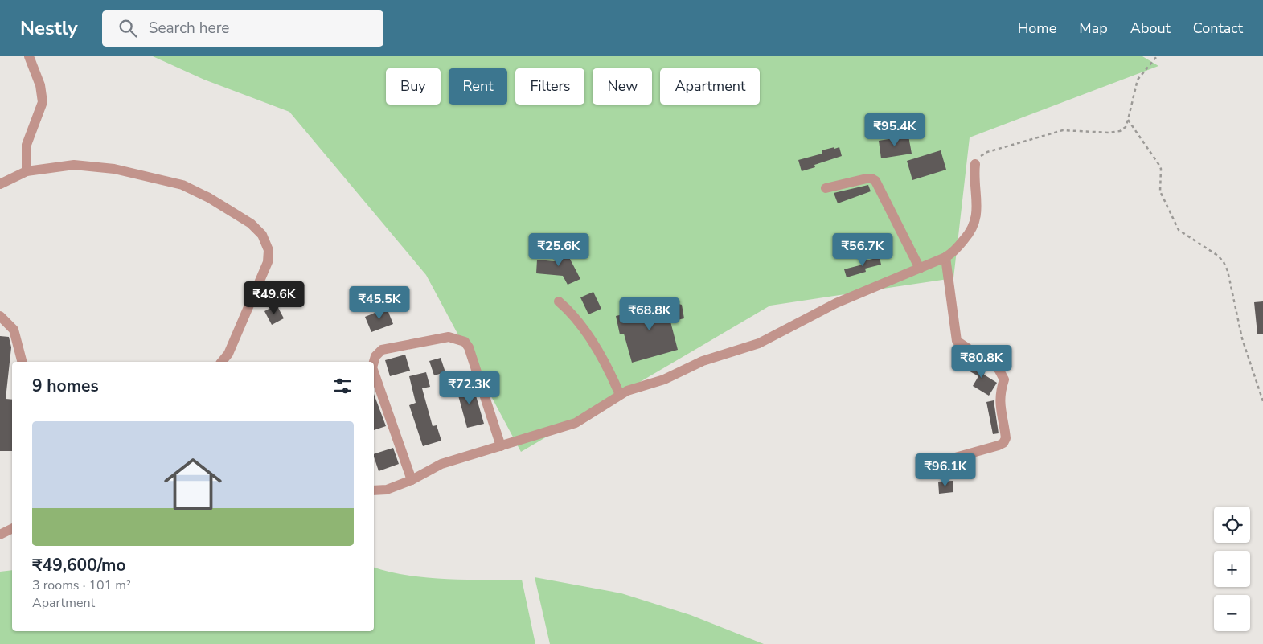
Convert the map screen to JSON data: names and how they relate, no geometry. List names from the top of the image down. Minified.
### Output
{"page":{"header":"Nestly","search":"Search here","nav":["Home","Map","About","Contact"],"chip":["Buy","Rent","Filters","New","Apartment"],"price":["₹95.4K","₹25.6K","₹56.7K","₹49.6K","₹45.5K","₹68.8K","₹80.8K","₹72.3K","₹96.1K"],"heading":"9 homes","list":[{"name":"₹49,600/mo","note":"3 rooms · 101 m² · Apartment"}],"map_buttons":["+","−"]}}
